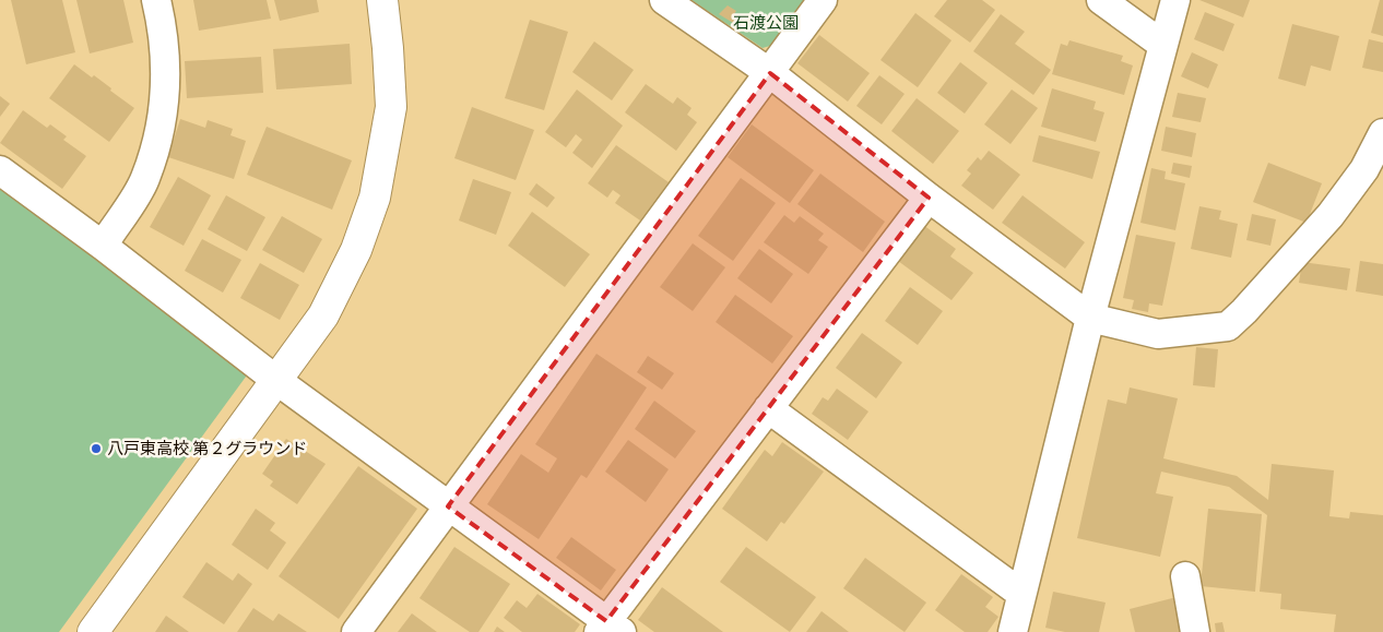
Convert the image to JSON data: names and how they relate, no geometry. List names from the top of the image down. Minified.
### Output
{"parks":["石渡公園"],"places":["八戸東高校 第２グラウンド"]}
